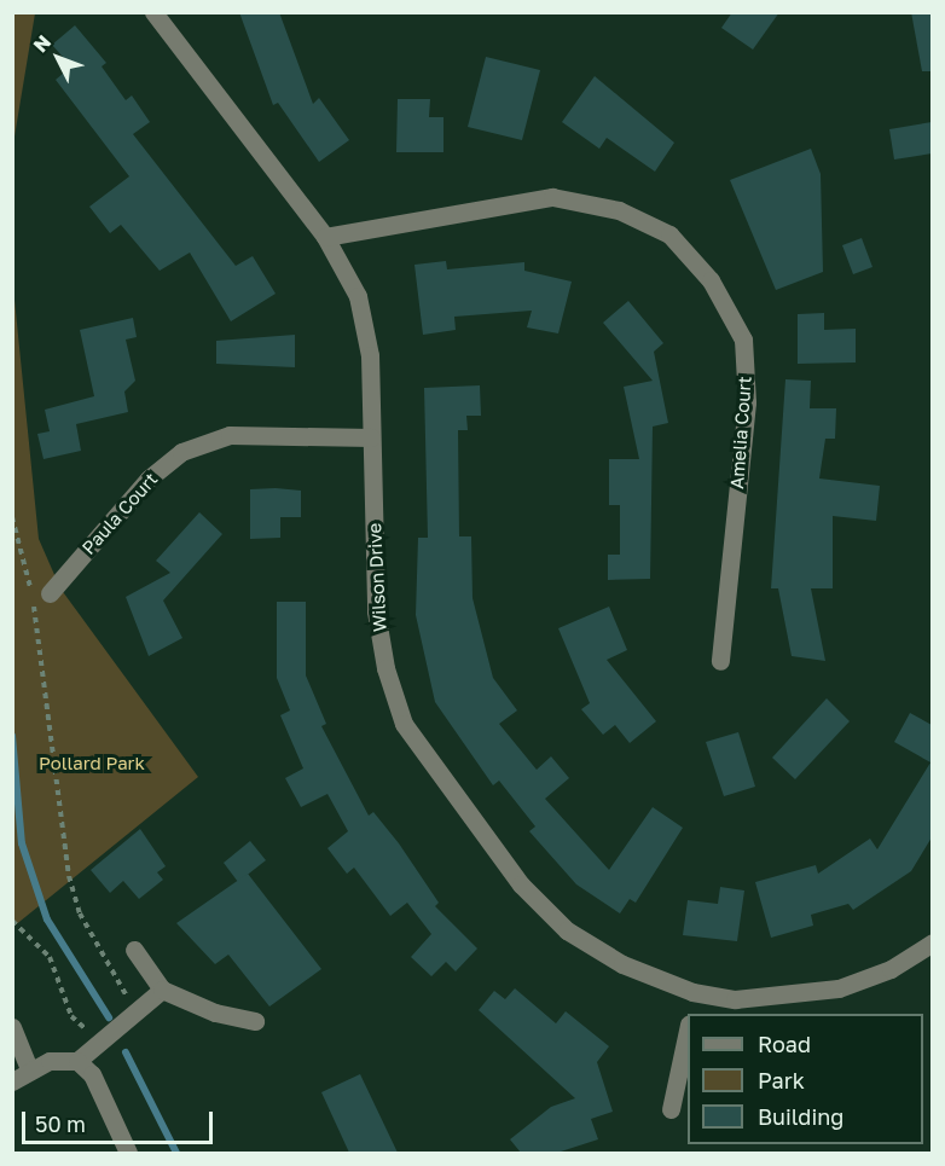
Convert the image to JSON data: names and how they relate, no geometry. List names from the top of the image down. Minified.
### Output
{"streets":{"street":["Amelia Court","Paula Court","Wilson Drive"]},"crossings":[["Amelia Court","Wilson Drive"],["Paula Court","Wilson Drive"]],"parks":["Pollard Park"],"legend":["Road","Park","Building"],"scale_bar":"50 m","north":"top left"}
